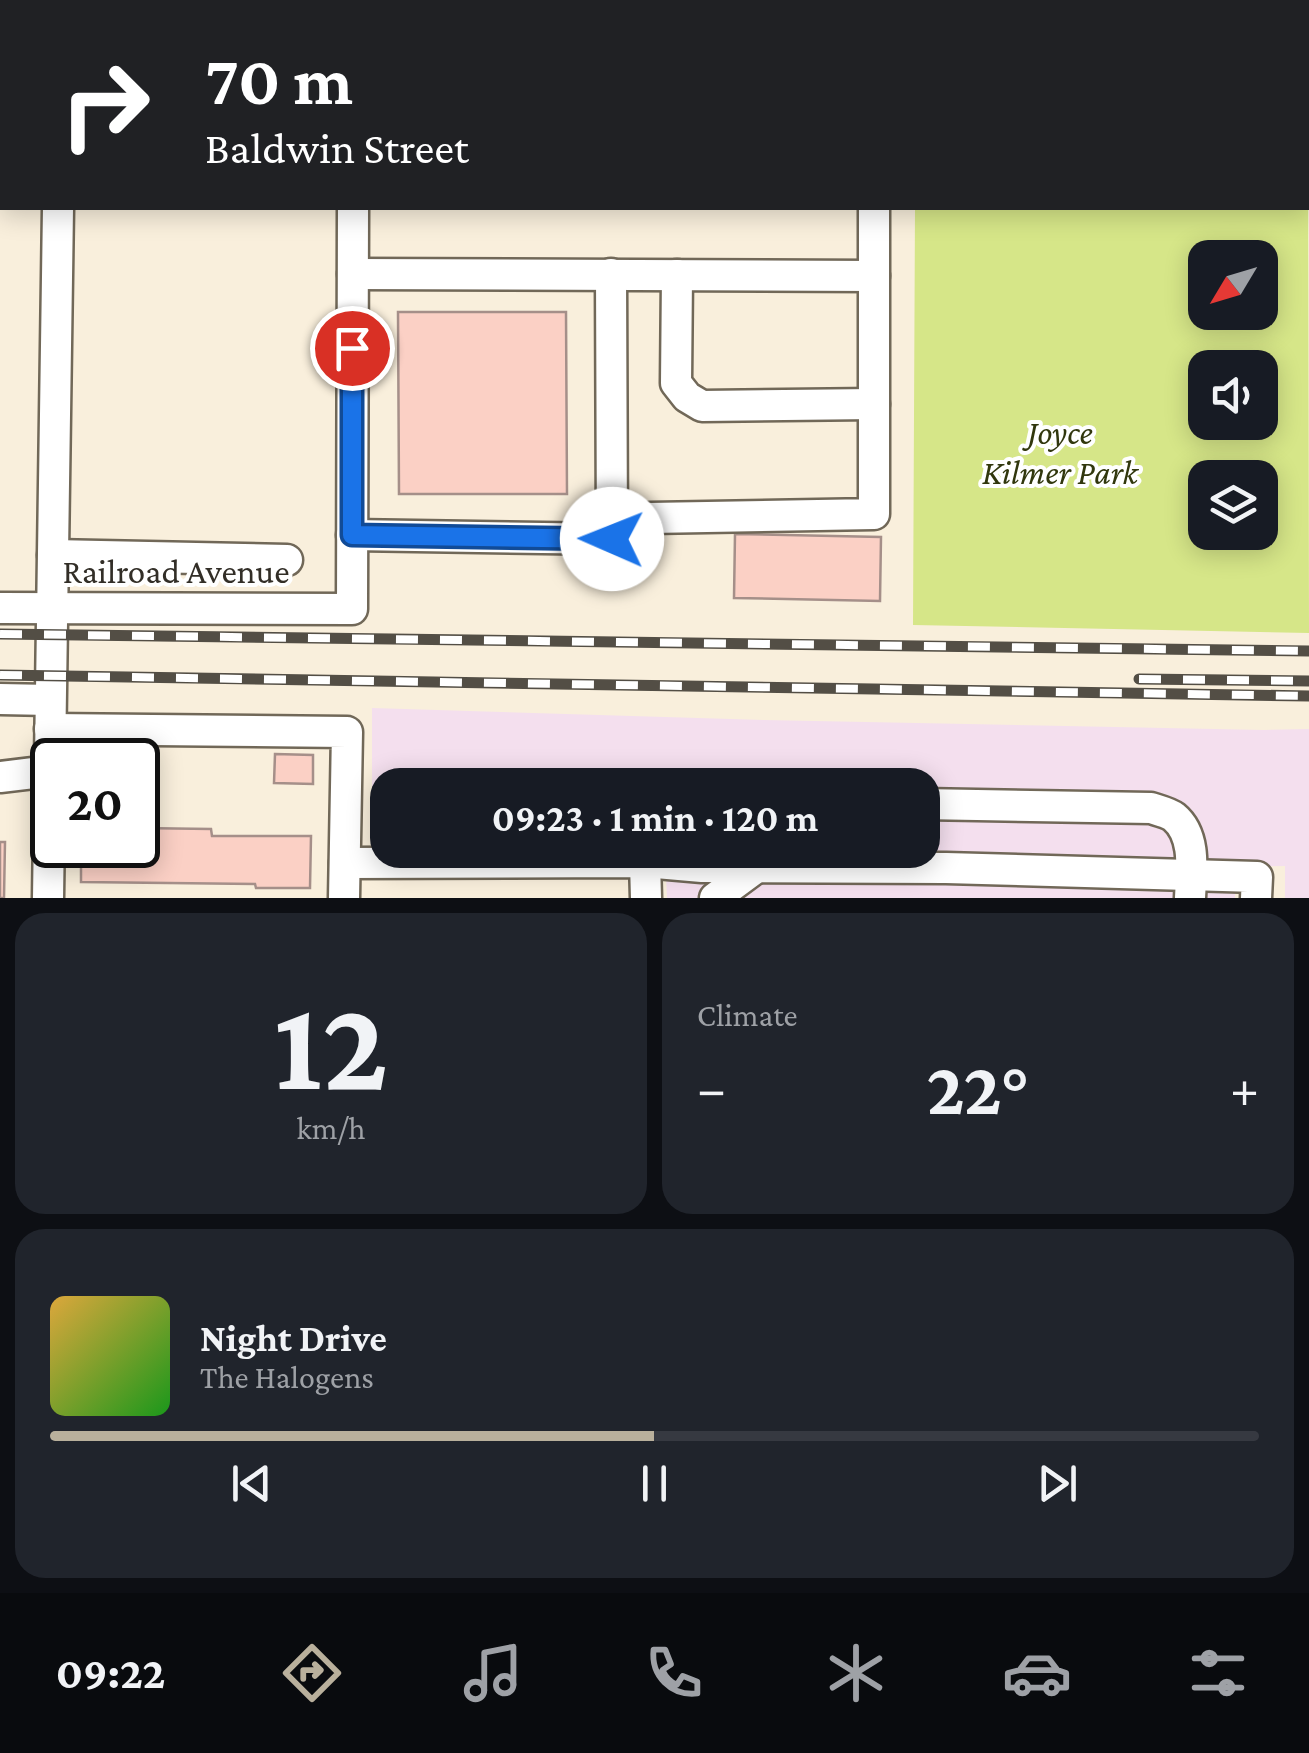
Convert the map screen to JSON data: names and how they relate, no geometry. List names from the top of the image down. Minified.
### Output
{"streets":{"street":["Railroad Avenue"]},"parks":["Joyce Kilmer Park"],"north":"bottom left","page":{"turn":["70 m","Baldwin Street"],"limit":"20","trip":"09:23 · 1 min · 120 m","tile":[["12","km/h"],"Climate"],"heat":["−","22°","+"],"song":["Night Drive","The Halogens"],"tabs":"09:22"}}
